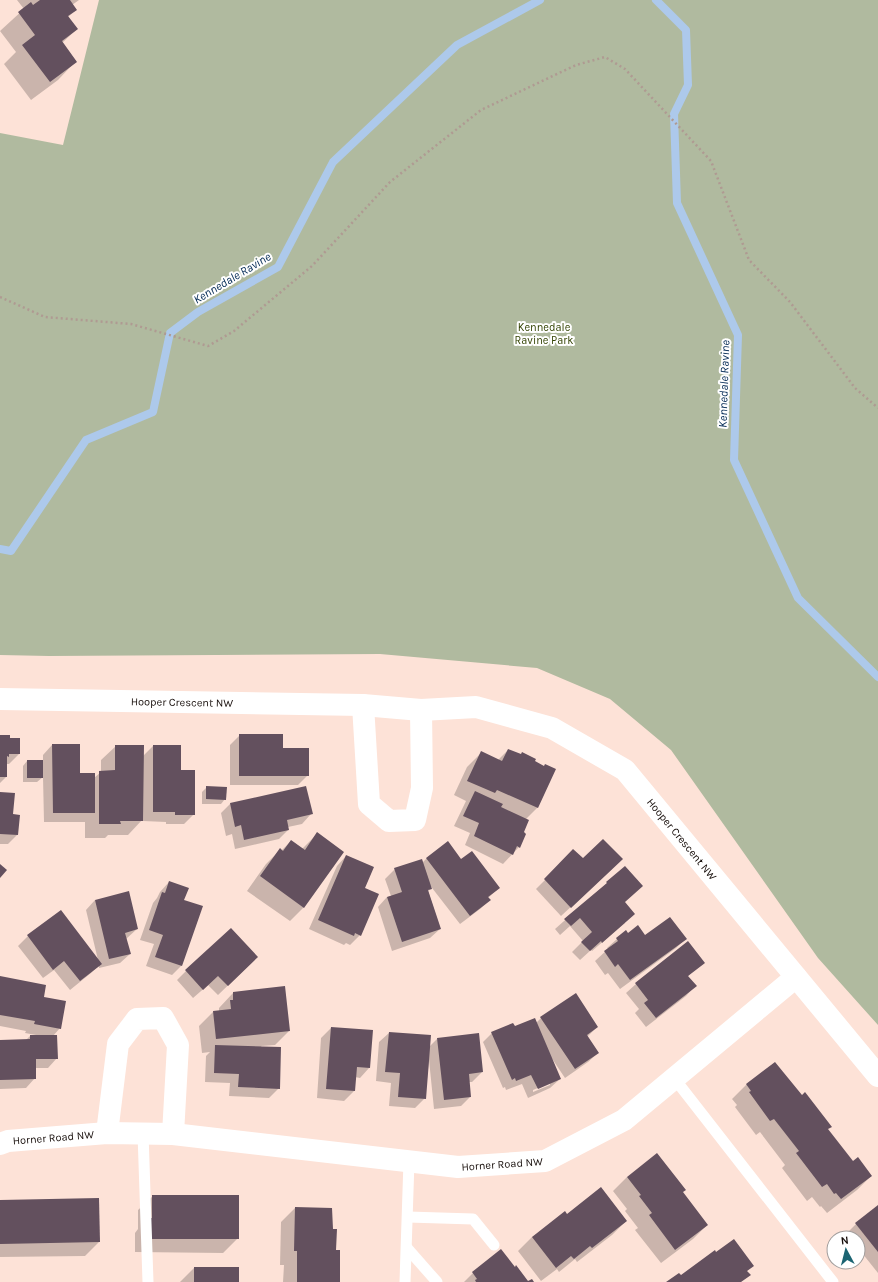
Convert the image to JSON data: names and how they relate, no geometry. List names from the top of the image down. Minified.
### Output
{"streets":{"street":["Hooper Crescent NW","Horner Road NW"]},"crossings":[["Hooper Crescent NW","Horner Road NW"]],"water":["Kennedale Ravine"],"parks":["Kennedale Ravine Park"],"north":"top"}
